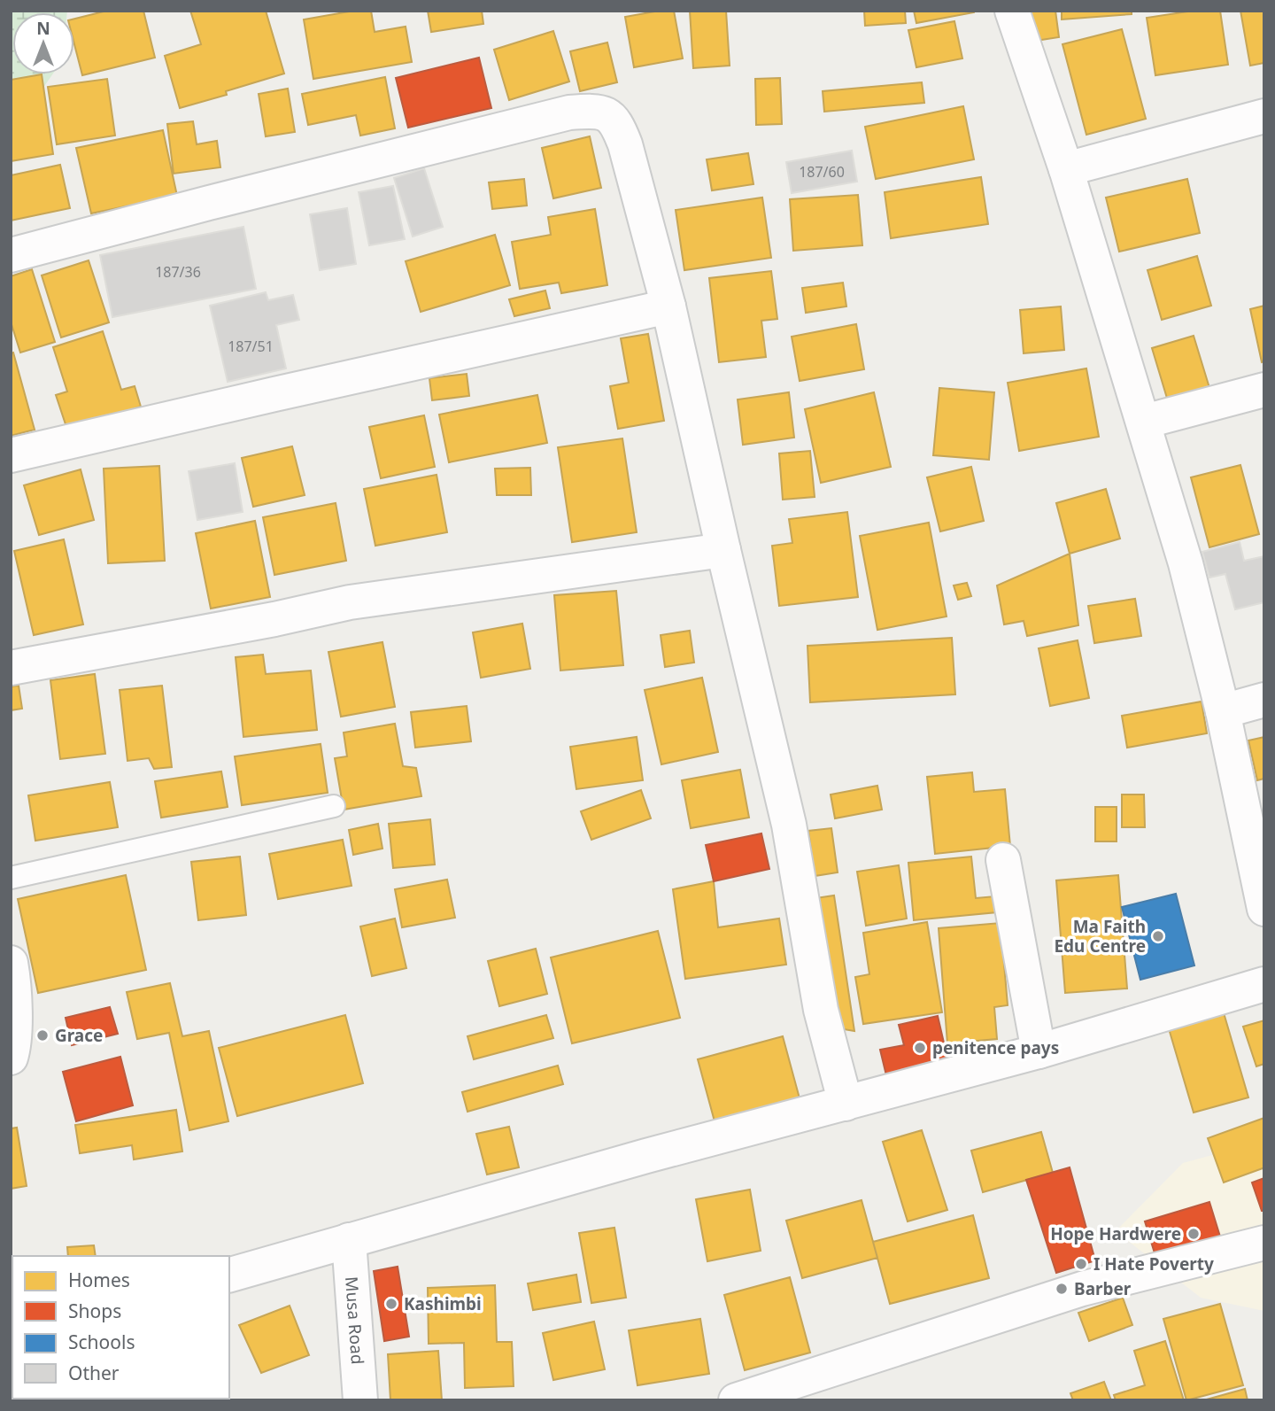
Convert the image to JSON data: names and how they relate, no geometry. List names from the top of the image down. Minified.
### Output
{"streets":{"street":["Musa Road"]},"places":["Ma Faith Edu Centre","Grace","penitence pays","Hope Hardwere","I Hate Poverty","Barber","Kashimbi"],"house_numbers":["187/60","187/36","187/51"],"legend":["Homes","Shops","Schools","Other"],"north":"top"}
